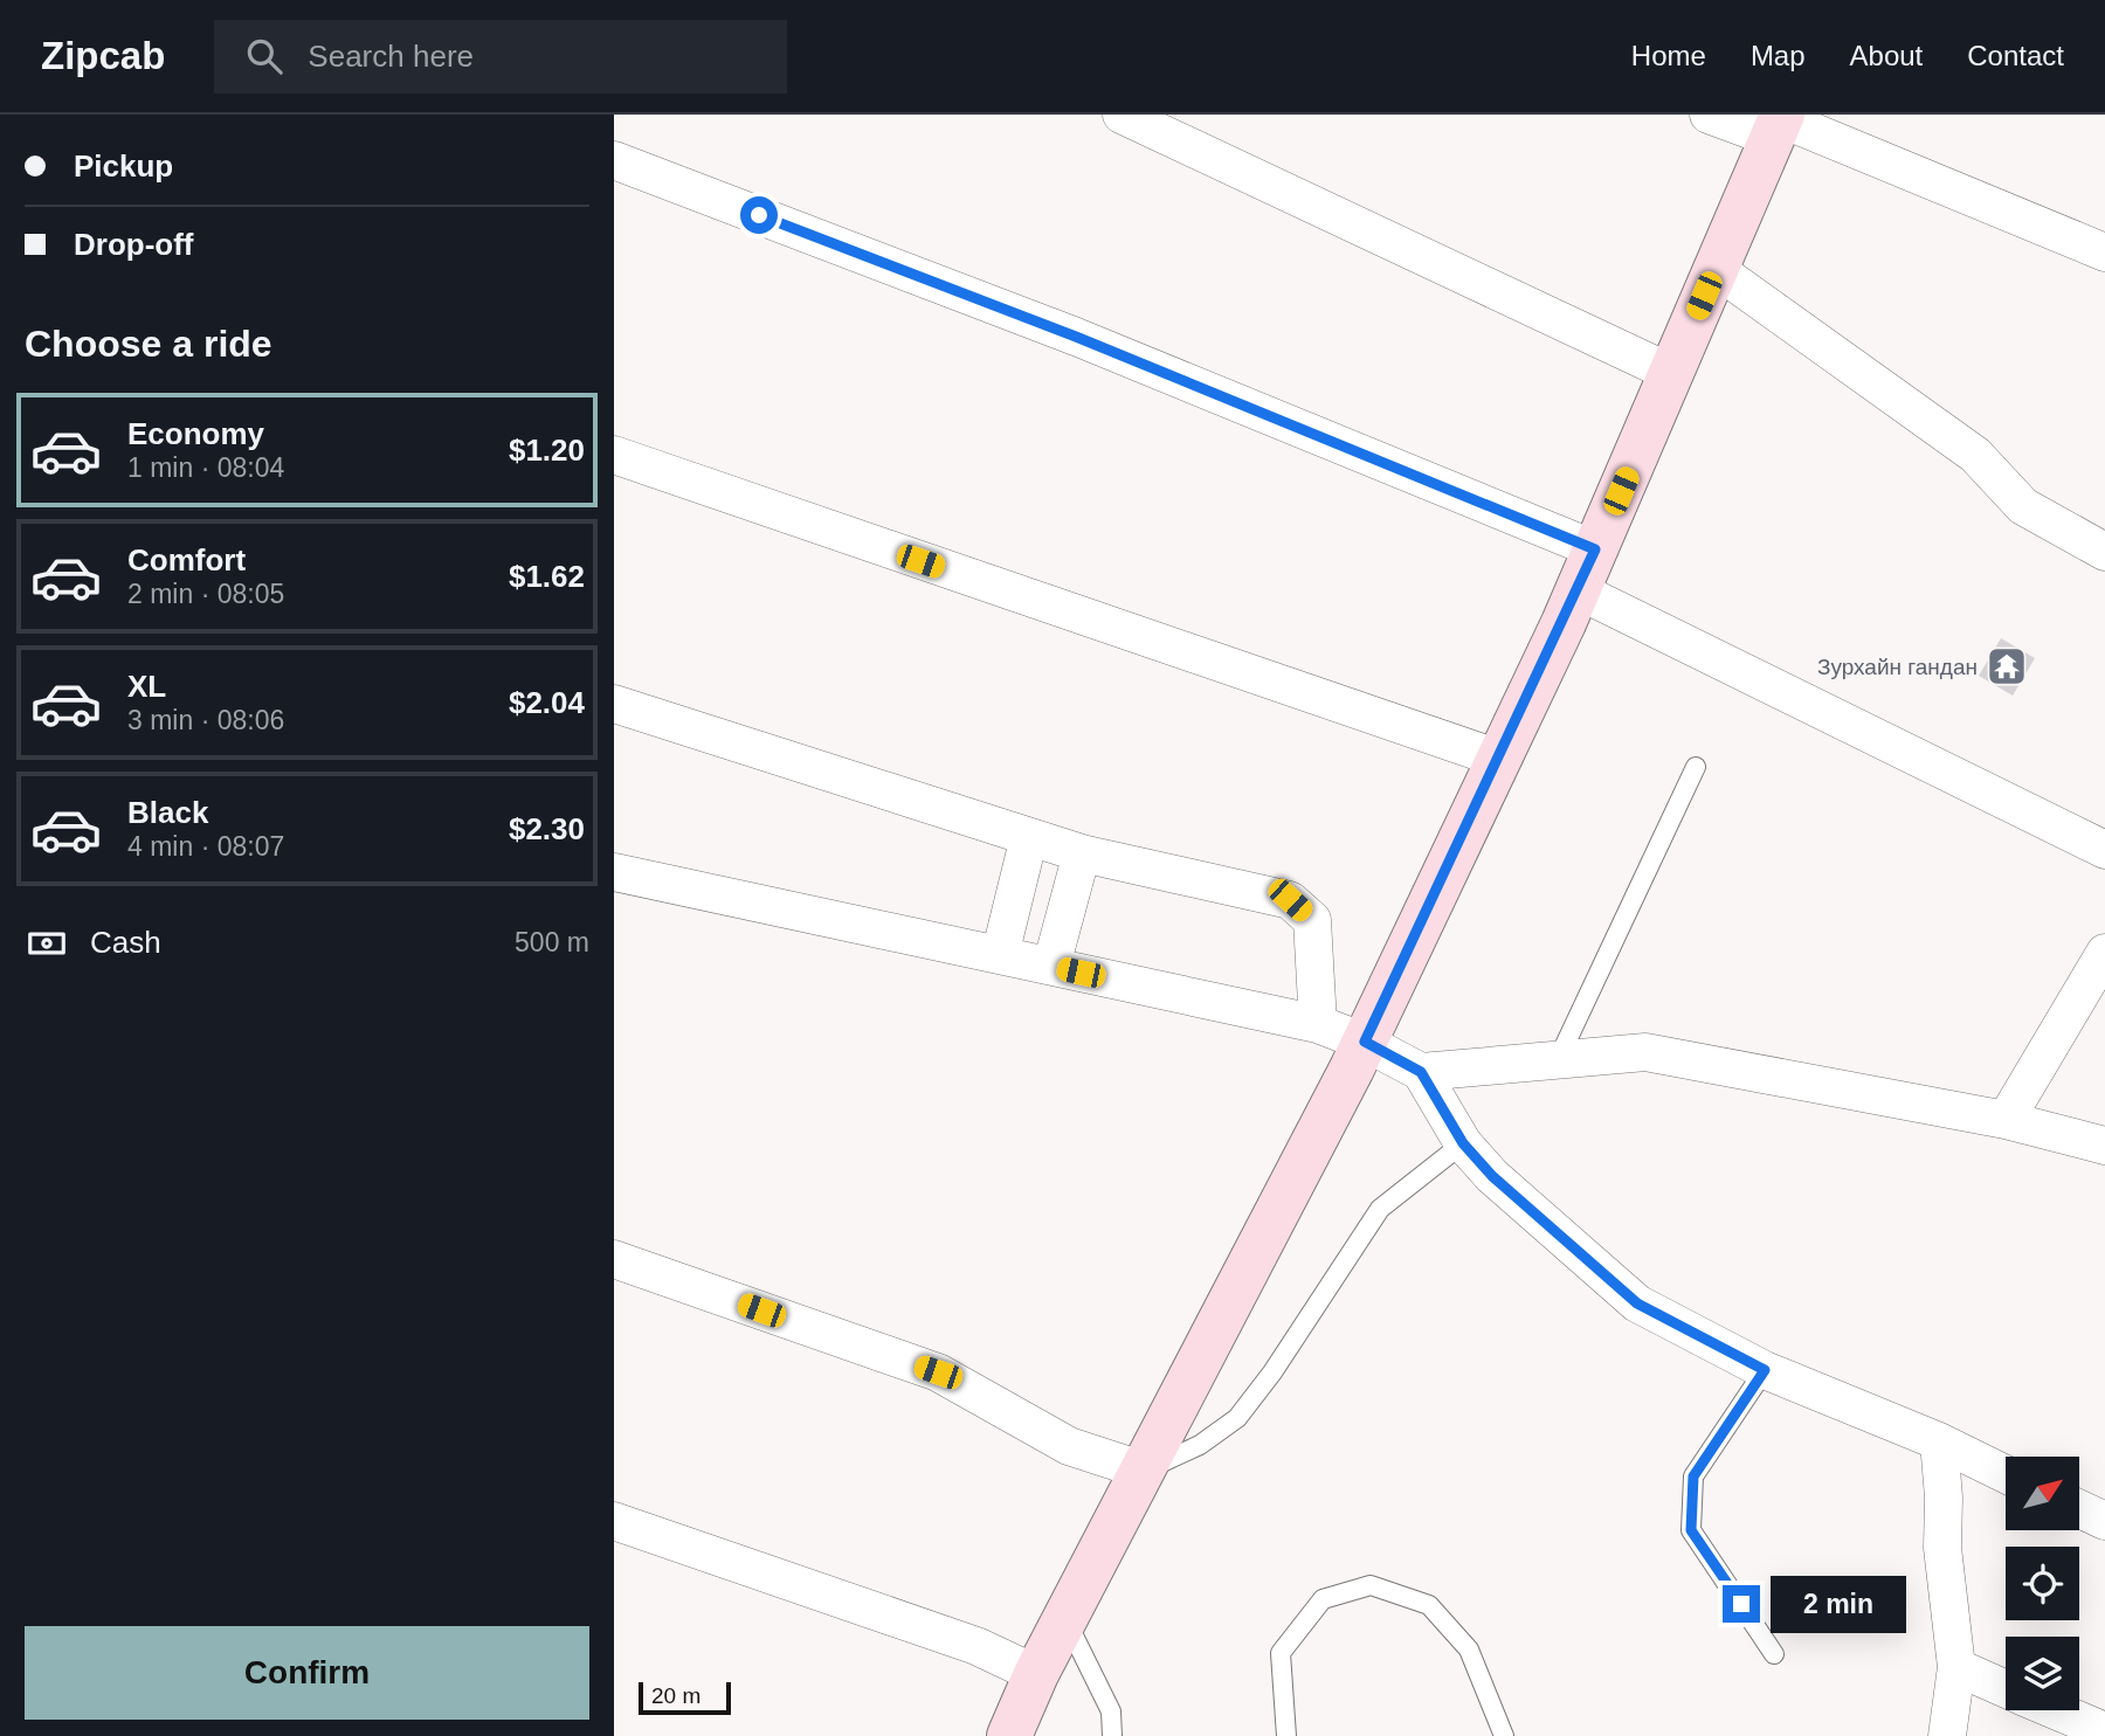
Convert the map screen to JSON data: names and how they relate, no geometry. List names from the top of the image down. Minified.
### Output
{"places":{"temple":["Зурхайн гандан"]},"scale_bar":"20 m","north":"top right","page":{"header":"Zipcab","search":"Search here","nav":["Home","Map","About","Contact"],"banner":["Pickup","Drop-off"],"heading":"Choose a ride","list":[{"name":"Economy","note":"1 min · 08:04","value":"$1.20"},{"name":"Comfort","note":"2 min · 08:05","value":"$1.62"},{"name":"XL","note":"3 min · 08:06","value":"$2.04"},{"name":"Black","note":"4 min · 08:07","value":"$2.30"}],"pay":["Cash","500 m"],"bubble":"2 min","buttons":"Confirm","scale":"20 m"}}
